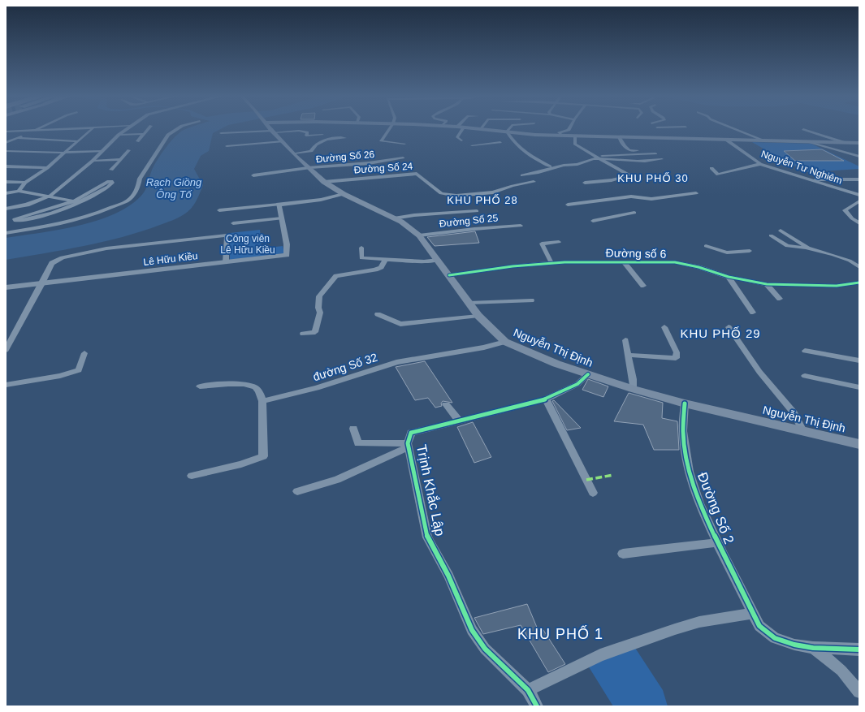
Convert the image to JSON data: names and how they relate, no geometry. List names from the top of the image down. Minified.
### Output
{"streets":{"main road":["Nguyễn Thị Định"],"street":["Đường Số 26","Nguyễn Tư Nghiêm","Đường Số 24","Đường Số 25","Đường số 6","Lê Hữu Kiều","đường Số 32","Trịnh Khắc Lập","Đường Số 2"]},"crossings":[["Đường Số 26","Nguyễn Thị Định"],["Đường Số 24","Nguyễn Thị Định"],["Đường Số 25","Nguyễn Thị Định"],["Đường số 6","Nguyễn Thị Định"],["Nguyễn Thị Định","đường Số 32"],["Nguyễn Thị Định","Trịnh Khắc Lập"],["Nguyễn Thị Định","Đường Số 2"]],"districts":["KHU PHỐ 30","KHU PHỐ 28","KHU PHỐ 29","KHU PHỐ 1"],"water":["Rạch Giồng Ông Tố"],"parks":["Công viên Lê Hữu Kiều"]}
